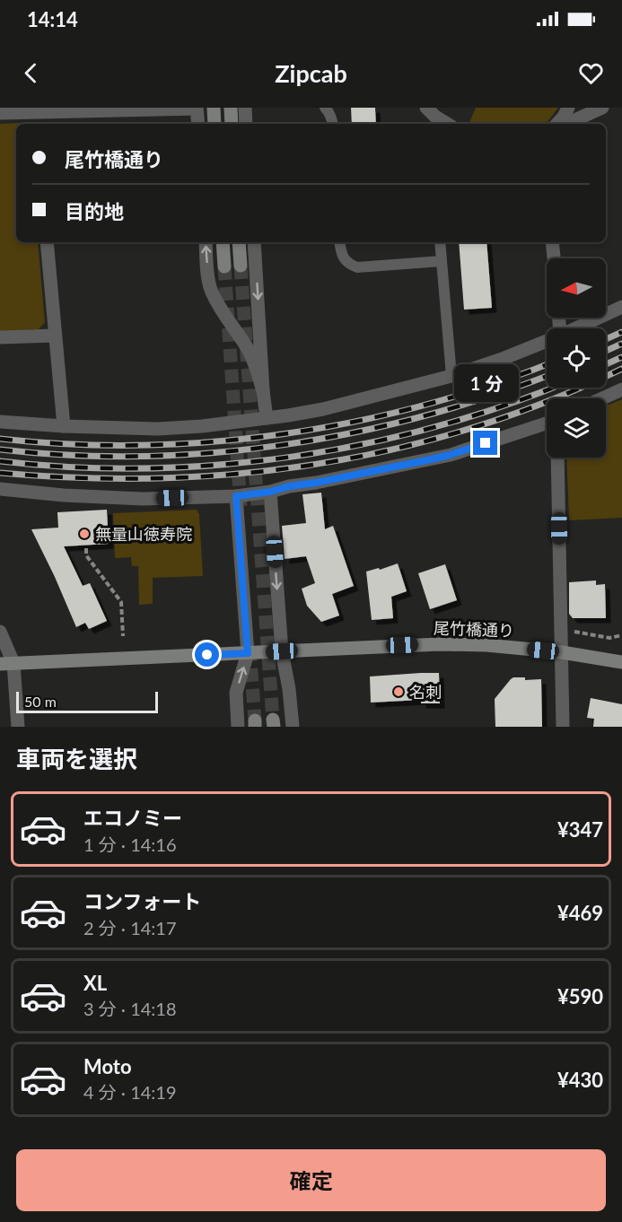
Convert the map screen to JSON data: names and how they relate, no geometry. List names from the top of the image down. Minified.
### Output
{"streets":{"main road":["尾竹橋通り"]},"places":["無量山徳寿院","名刺"],"scale_bar":"50 m","north":"left","page":{"status":"14:14","header":"Zipcab","banner":["尾竹橋通り","目的地"],"bubble":"1 分","scale":"50 m","heading":"車両を選択","list":[{"name":"エコノミー","note":"1 分 · 14:16","value":"¥347"},{"name":"コンフォート","note":"2 分 · 14:17","value":"¥469"},{"name":"XL","note":"3 分 · 14:18","value":"¥590"},{"name":"Moto","note":"4 分 · 14:19","value":"¥430"}],"buttons":"確定"}}
